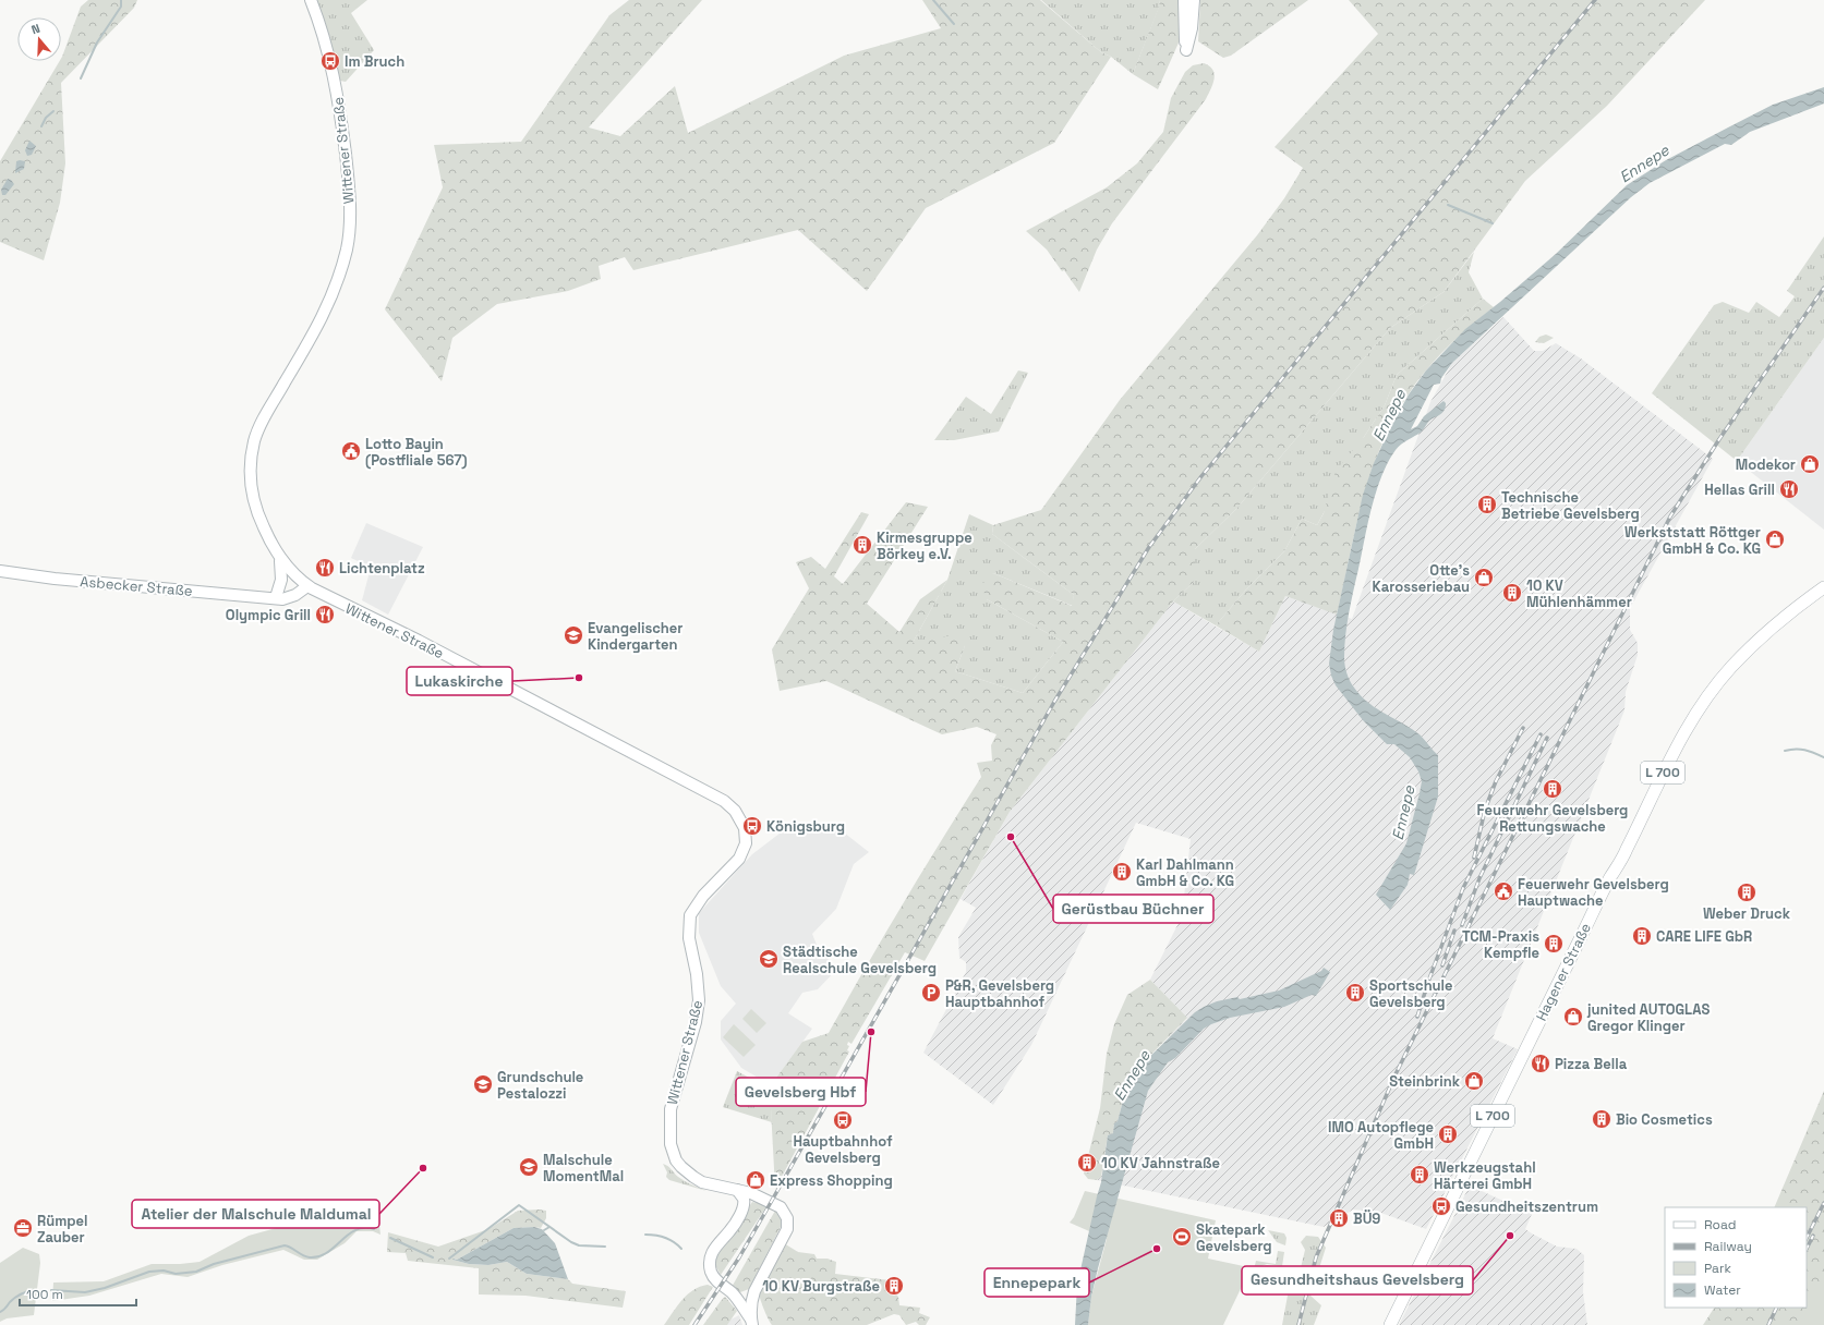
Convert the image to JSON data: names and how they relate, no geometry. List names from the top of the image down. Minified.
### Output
{"streets":{"main road":["Wittener Straße","Asbecker Straße","L 700","Hagener Straße"]},"water":["Ennepe"],"places":{"bus stop":["Im Bruch","Königsburg","Hauptbahnhof Gevelsberg","Gesundheitszentrum"],"public building":["Lotto Bayin (Postfliale 567)","Feuerwehr Gevelsberg Hauptwache"],"shop":["Modekor","Werkststatt Röttger GmbH & Co. KG","Otte's Karosseriebau","junited AUTOGLAS Gregor Klinger","Steinbrink","Express Shopping"],"restaurant":["Hellas Grill","Lichtenplatz","Olympic Grill","Pizza Bella"],"building":["Technische Betriebe Gevelsberg","Kirmesgruppe Börkey e.V.","10 KV Mühlenhämmer","Feuerwehr Gevelsberg Rettungswache","Karl Dahlmann GmbH & Co. KG","Weber Druck","CARE LIFE GbR","TCM-Praxis Kempfle","Sportschule Gevelsberg","Bio Cosmetics","IMO Autopflege GmbH","10 KV Jahnstraße","Werkzeugstahl Härterei GmbH","BÜ9","10 KV Burgstraße"],"school or university":["Evangelischer Kindergarten","Städtische Realschule Gevelsberg","Grundschule Pestalozzi","Malschule MomentMal"],"other":["Lukaskirche","Gerüstbau Büchner","Gevelsberg Hbf","Atelier der Malschule Maldumal","Gesundheitshaus Gevelsberg","Ennepepark"],"parking":["P&R, Gevelsberg Hauptbahnhof"],"office":["Rümpel Zauber"],"sports":["Skatepark Gevelsberg"]},"legend":["Road","Railway","Park","Water"],"scale_bar":"100 m","north":"top"}
